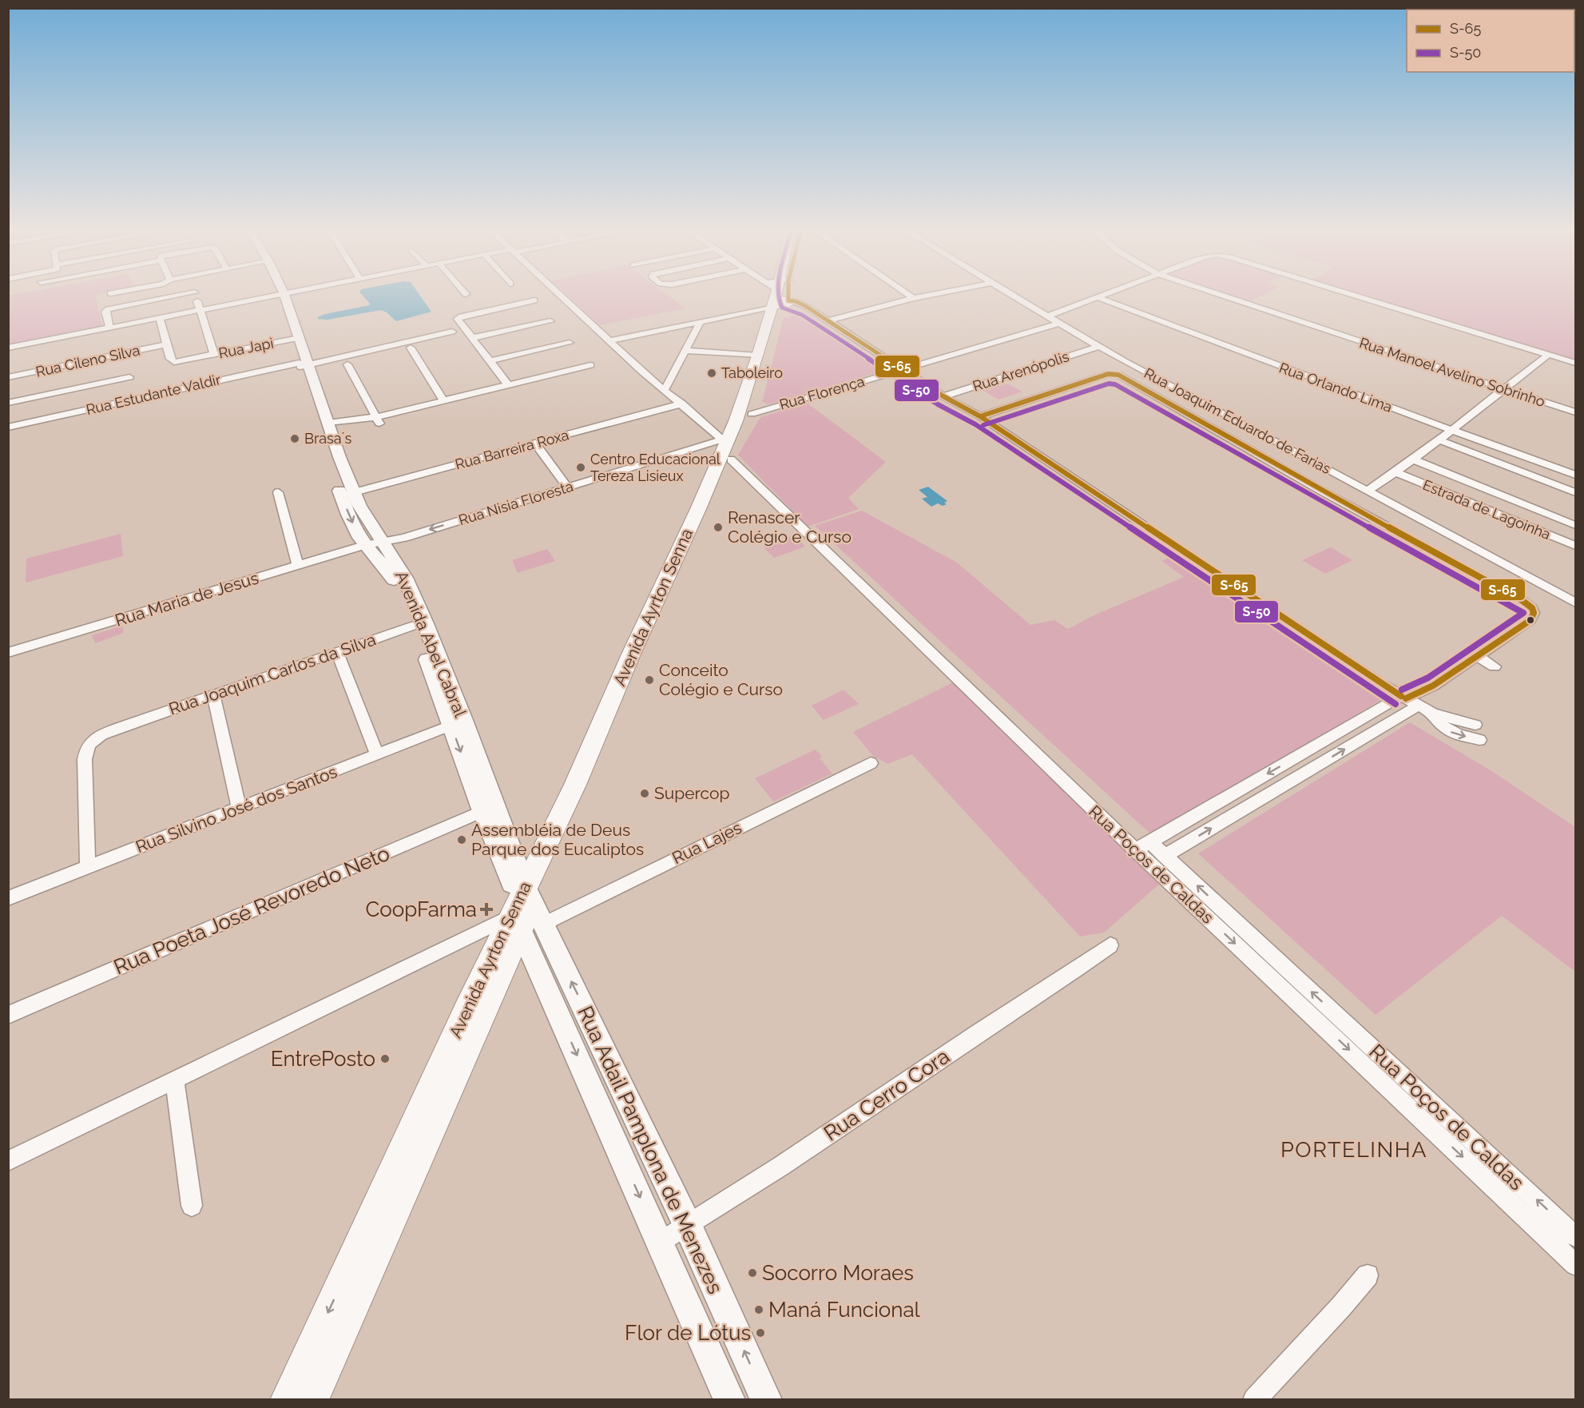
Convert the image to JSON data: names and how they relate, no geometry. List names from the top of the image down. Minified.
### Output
{"streets":{"main road":["Avenida Ayrton Senna","Avenida Abel Cabral","Rua Adail Pamplona de Menezes"],"street":["Rua Japi","Rua Cileno Silva","Rua Arenópolis","Rua Manoel Avelino Sobrinho","Rua Orlando Lima","Rua Florença","Rua Estudante Valdir","Rua Joaquim Eduardo de Farias","Rua Barreira Roxa","Rua Nisia Floresta","Estrada de Lagoinha","Rua Maria de Jesus","Rua Joaquim Carlos da Silva","Rua Silvino José dos Santos","Rua Lajes","Rua Poços de Caldas","Rua Poeta José Revoredo Neto","Rua Cerro Cora"]},"crossings":[["Rua Japi","Rua Cileno Silva"],["Rua Japi","Avenida Abel Cabral"],["Rua Arenópolis","Rua Joaquim Eduardo de Farias"],["Rua Florença","Rua Joaquim Eduardo de Farias"],["Rua Florença","Avenida Ayrton Senna"],["Rua Estudante Valdir","Avenida Abel Cabral"],["Rua Barreira Roxa","Avenida Abel Cabral"],["Rua Barreira Roxa","Rua Poços de Caldas"],["Rua Nisia Floresta","Rua Maria de Jesus"],["Rua Nisia Floresta","Avenida Ayrton Senna"],["Rua Nisia Floresta","Avenida Abel Cabral"],["Rua Nisia Floresta","Rua Poços de Caldas"],["Rua Maria de Jesus","Avenida Abel Cabral"],["Avenida Ayrton Senna","Avenida Abel Cabral"],["Avenida Ayrton Senna","Rua Lajes"],["Avenida Ayrton Senna","Rua Poços de Caldas"],["Avenida Ayrton Senna","Rua Adail Pamplona de Menezes"],["Avenida Abel Cabral","Rua Joaquim Carlos da Silva"],["Avenida Abel Cabral","Rua Silvino José dos Santos"],["Avenida Abel Cabral","Rua Lajes"],["Avenida Abel Cabral","Rua Poeta José Revoredo Neto"],["Avenida Abel Cabral","Rua Adail Pamplona de Menezes"],["Rua Joaquim Carlos da Silva","Rua Silvino José dos Santos"],["Rua Lajes","Rua Adail Pamplona de Menezes"],["Rua Cerro Cora","Rua Adail Pamplona de Menezes"]],"districts":["PORTELINHA"],"places":{"other":["Taboleiro","Brasa´s","Centro Educacional Tereza Lisieux","Renascer Colégio e Curso","Conceito Colégio e Curso","Supercop","Assembléia de Deus Parque dos Eucaliptos","EntrePosto","Socorro Moraes","Maná Funcional","Flor de Lótus"],"health":["CoopFarma"]},"lines":["transit line S-65","transit line S-50"],"legend":["S-65","S-50"]}
